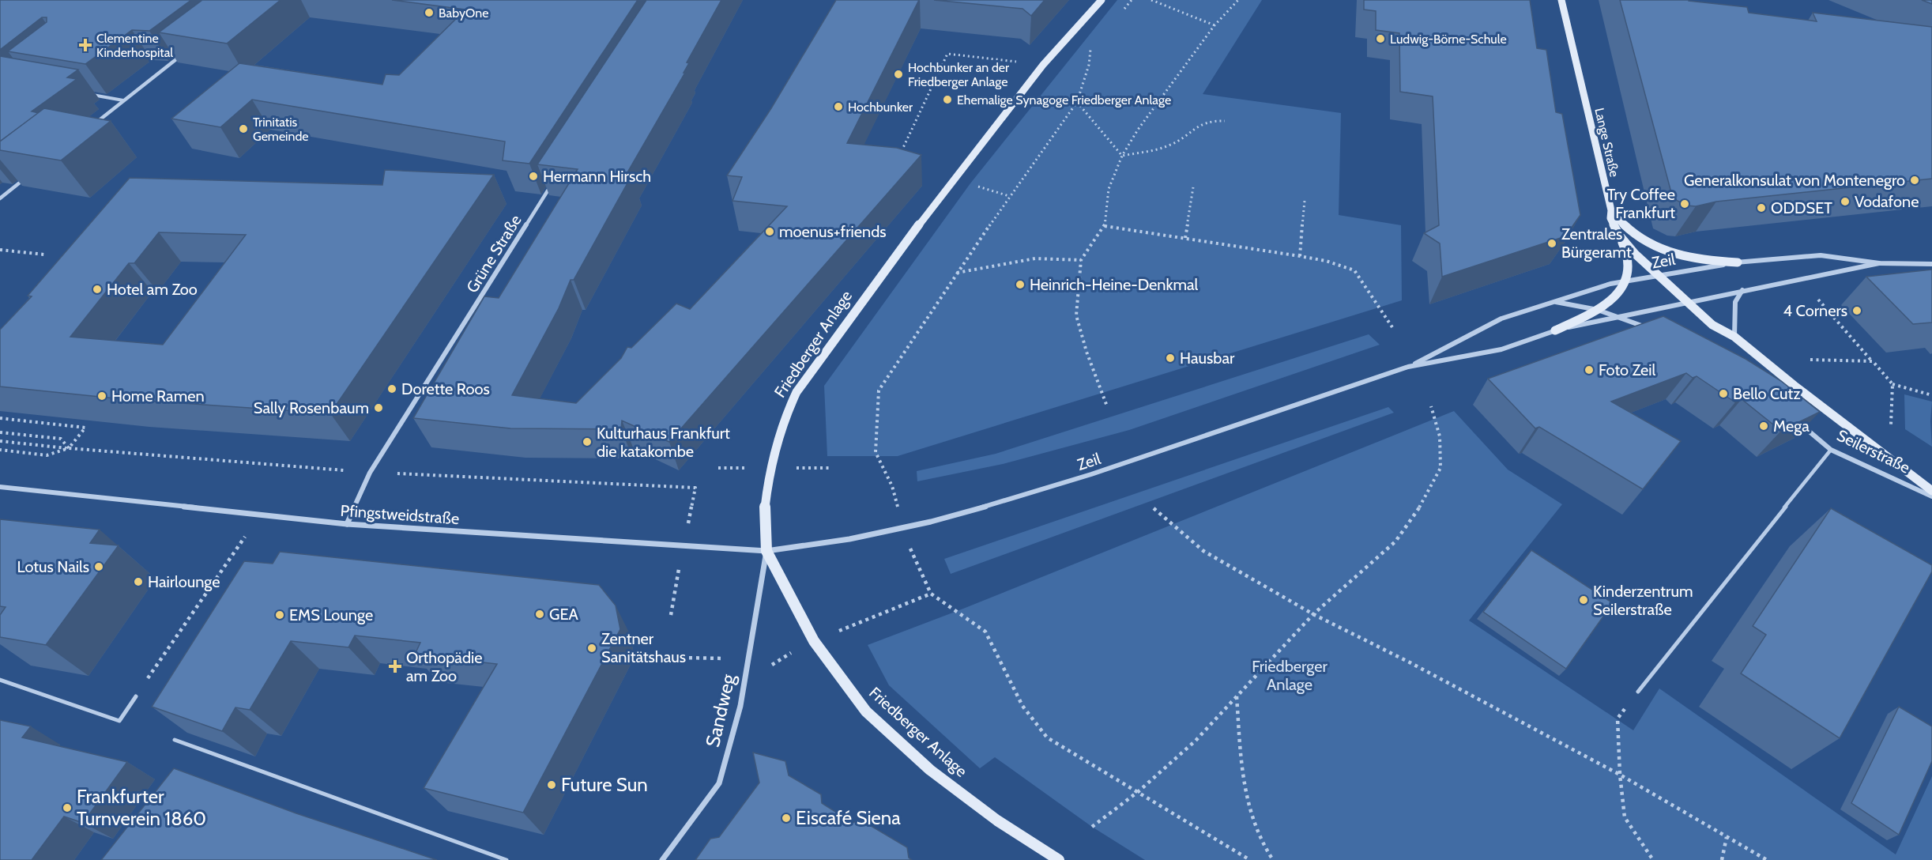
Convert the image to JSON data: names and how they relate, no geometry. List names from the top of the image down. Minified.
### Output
{"streets":{"main road":["Lange Straße","Friedberger Anlage","Seilerstraße"],"street":["Grüne Straße","Zeil","Pfingstweidstraße","Sandweg"]},"crossings":[["Lange Straße","Zeil"],["Lange Straße","Seilerstraße"],["Grüne Straße","Pfingstweidstraße"],["Zeil","Friedberger Anlage"],["Zeil","Seilerstraße"],["Zeil","Pfingstweidstraße"],["Zeil","Sandweg"],["Friedberger Anlage","Pfingstweidstraße"],["Friedberger Anlage","Sandweg"],["Pfingstweidstraße","Sandweg"]],"parks":["Friedberger Anlage"],"places":{"other":["BabyOne","Ludwig-Börne-Schule","Hochbunker an der Friedberger Anlage","Ehemalige Synagoge Friedberger Anlage","Hochbunker","Trinitatis Gemeinde","Hermann Hirsch","Generalkonsulat von Montenegro","Vodafone","Try Coffee Frankfurt","ODDSET","moenus+friends","Zentrales Bürgeramt","Heinrich-Heine-Denkmal","Hotel am Zoo","4 Corners","Hausbar","Foto Zeil","Dorette Roos","Bello Cutz","Home Ramen","Sally Rosenbaum","Mega","Kulturhaus Frankfurt die katakombe","Lotus Nails","Hairlounge","Kinderzentrum Seilerstraße","GEA","EMS Lounge","Zentner Sanitätshaus","Future Sun","Frankfurter Turnverein 1860","Eiscafé Siena"],"health":["Clementine Kinderhospital","Orthopädie am Zoo"]}}
